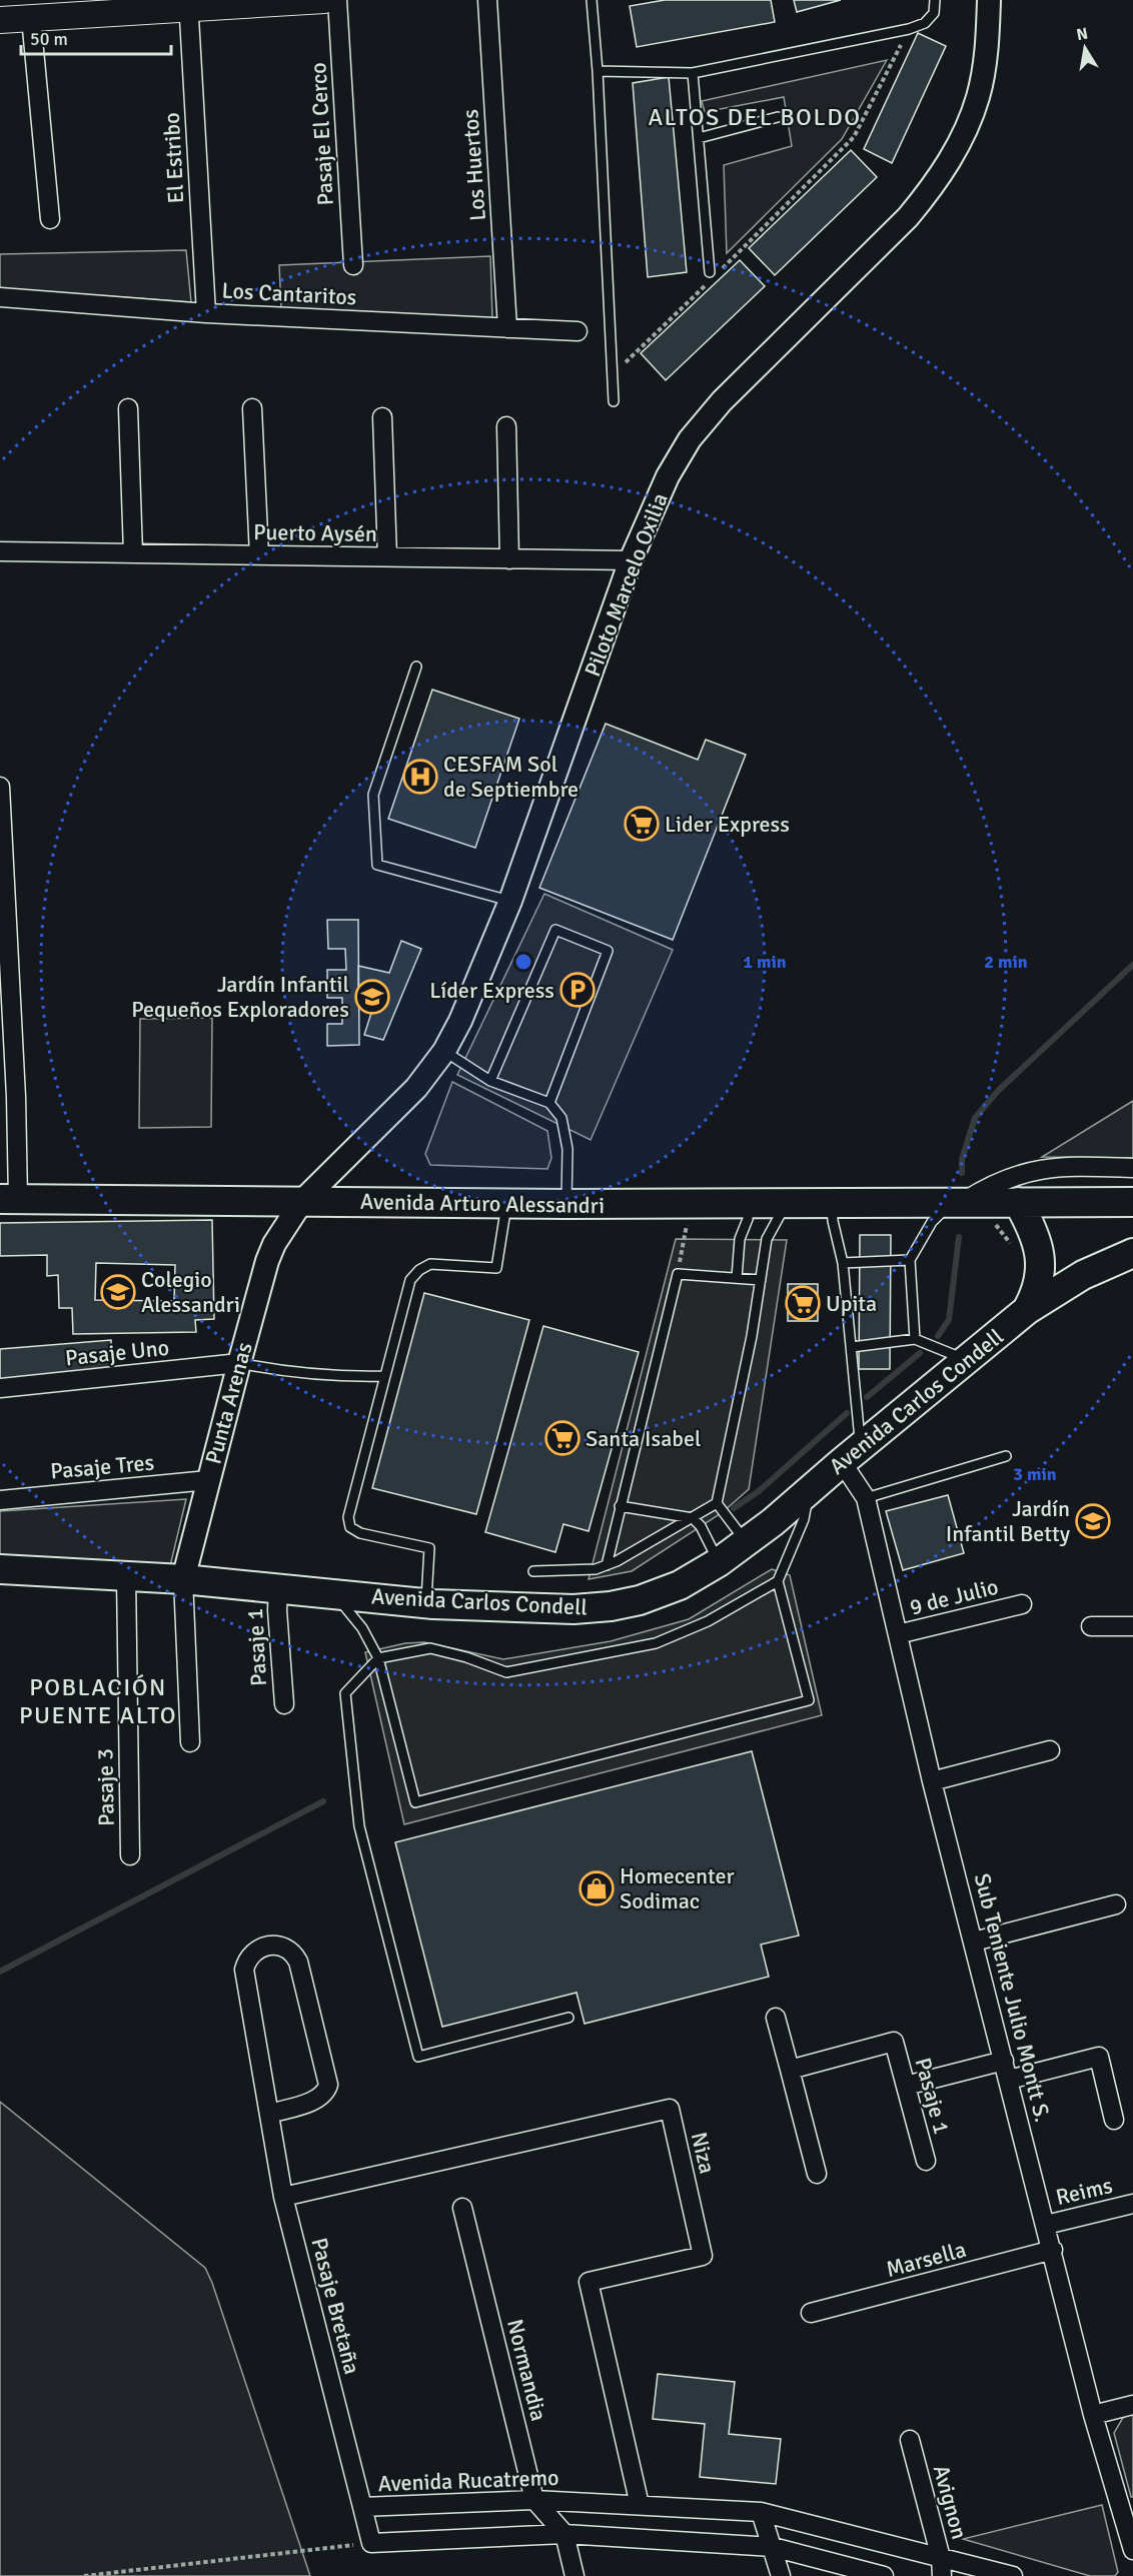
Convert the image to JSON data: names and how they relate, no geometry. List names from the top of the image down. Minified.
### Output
{"streets":{"main road":["Avenida Arturo Alessandri","Avenida Carlos Condell"],"street":["Pasaje El Cerco","El Estribo","Los Huertos","Los Cantaritos","Puerto Aysén","Piloto Marcelo Oxilia","Pasaje Uno","Punta Arenas","Pasaje Tres","9 de Julio","Pasaje 1","Pasaje 3","Sub Teniente Julio Montt S.","Niza","Reims","Marsella","Pasaje Bretaña","Normandia","Avenida Rucatremo","Avignon"]},"crossings":[["El Estribo","Los Cantaritos"],["Los Huertos","Los Cantaritos"],["Puerto Aysén","Piloto Marcelo Oxilia"],["Piloto Marcelo Oxilia","Avenida Arturo Alessandri"],["Piloto Marcelo Oxilia","Punta Arenas"],["Avenida Arturo Alessandri","Avenida Carlos Condell"],["Avenida Arturo Alessandri","Punta Arenas"],["Pasaje Uno","Punta Arenas"],["Avenida Carlos Condell","Punta Arenas"],["Avenida Carlos Condell","Pasaje 1"],["Avenida Carlos Condell","Pasaje 3"],["Avenida Carlos Condell","Sub Teniente Julio Montt S."],["Punta Arenas","Pasaje Tres"],["9 de Julio","Sub Teniente Julio Montt S."],["Sub Teniente Julio Montt S.","Reims"],["Sub Teniente Julio Montt S.","Marsella"],["Niza","Pasaje Bretaña"],["Niza","Avenida Rucatremo"],["Pasaje Bretaña","Avenida Rucatremo"],["Normandia","Avenida Rucatremo"],["Avenida Rucatremo","Avignon"]],"districts":["ALTOS DEL BOLDO","POBLACIÓN PUENTE ALTO"],"places":{"hospital":["CESFAM Sol de Septiembre"],"supermarket":["Lider Express","Upita","Santa Isabel"],"parking":["Líder Express"],"school or university":["Jardín Infantil Pequeños Exploradores","Colegio Alessandri","Jardín Infantil Betty"],"shop":["Homecenter Sodimac"]},"scale_bar":"50 m","north":"top","rings":["1 min","2 min","3 min"]}
